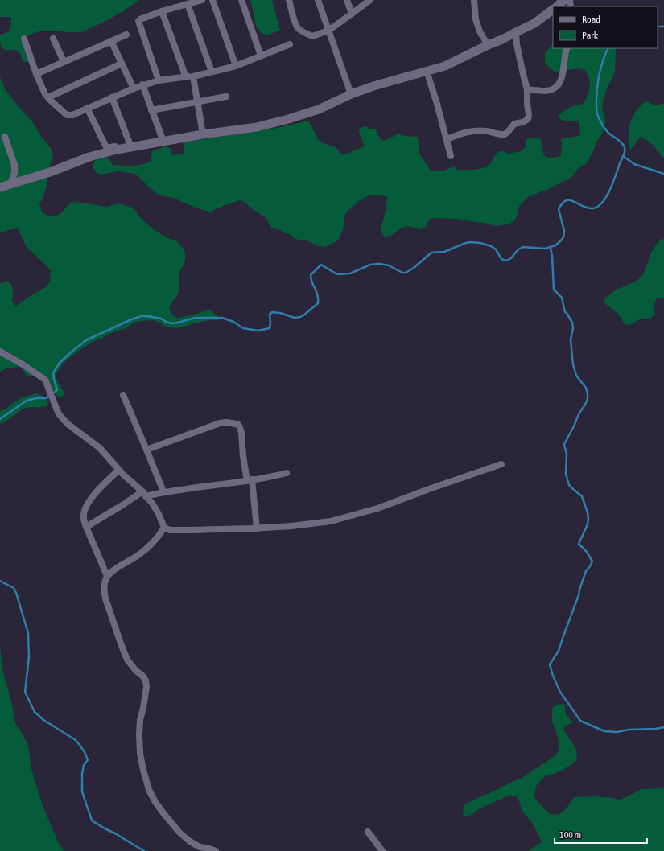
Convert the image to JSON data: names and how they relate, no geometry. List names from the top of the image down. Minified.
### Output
{"legend":["Road","Park"],"scale_bar":"100 m"}
